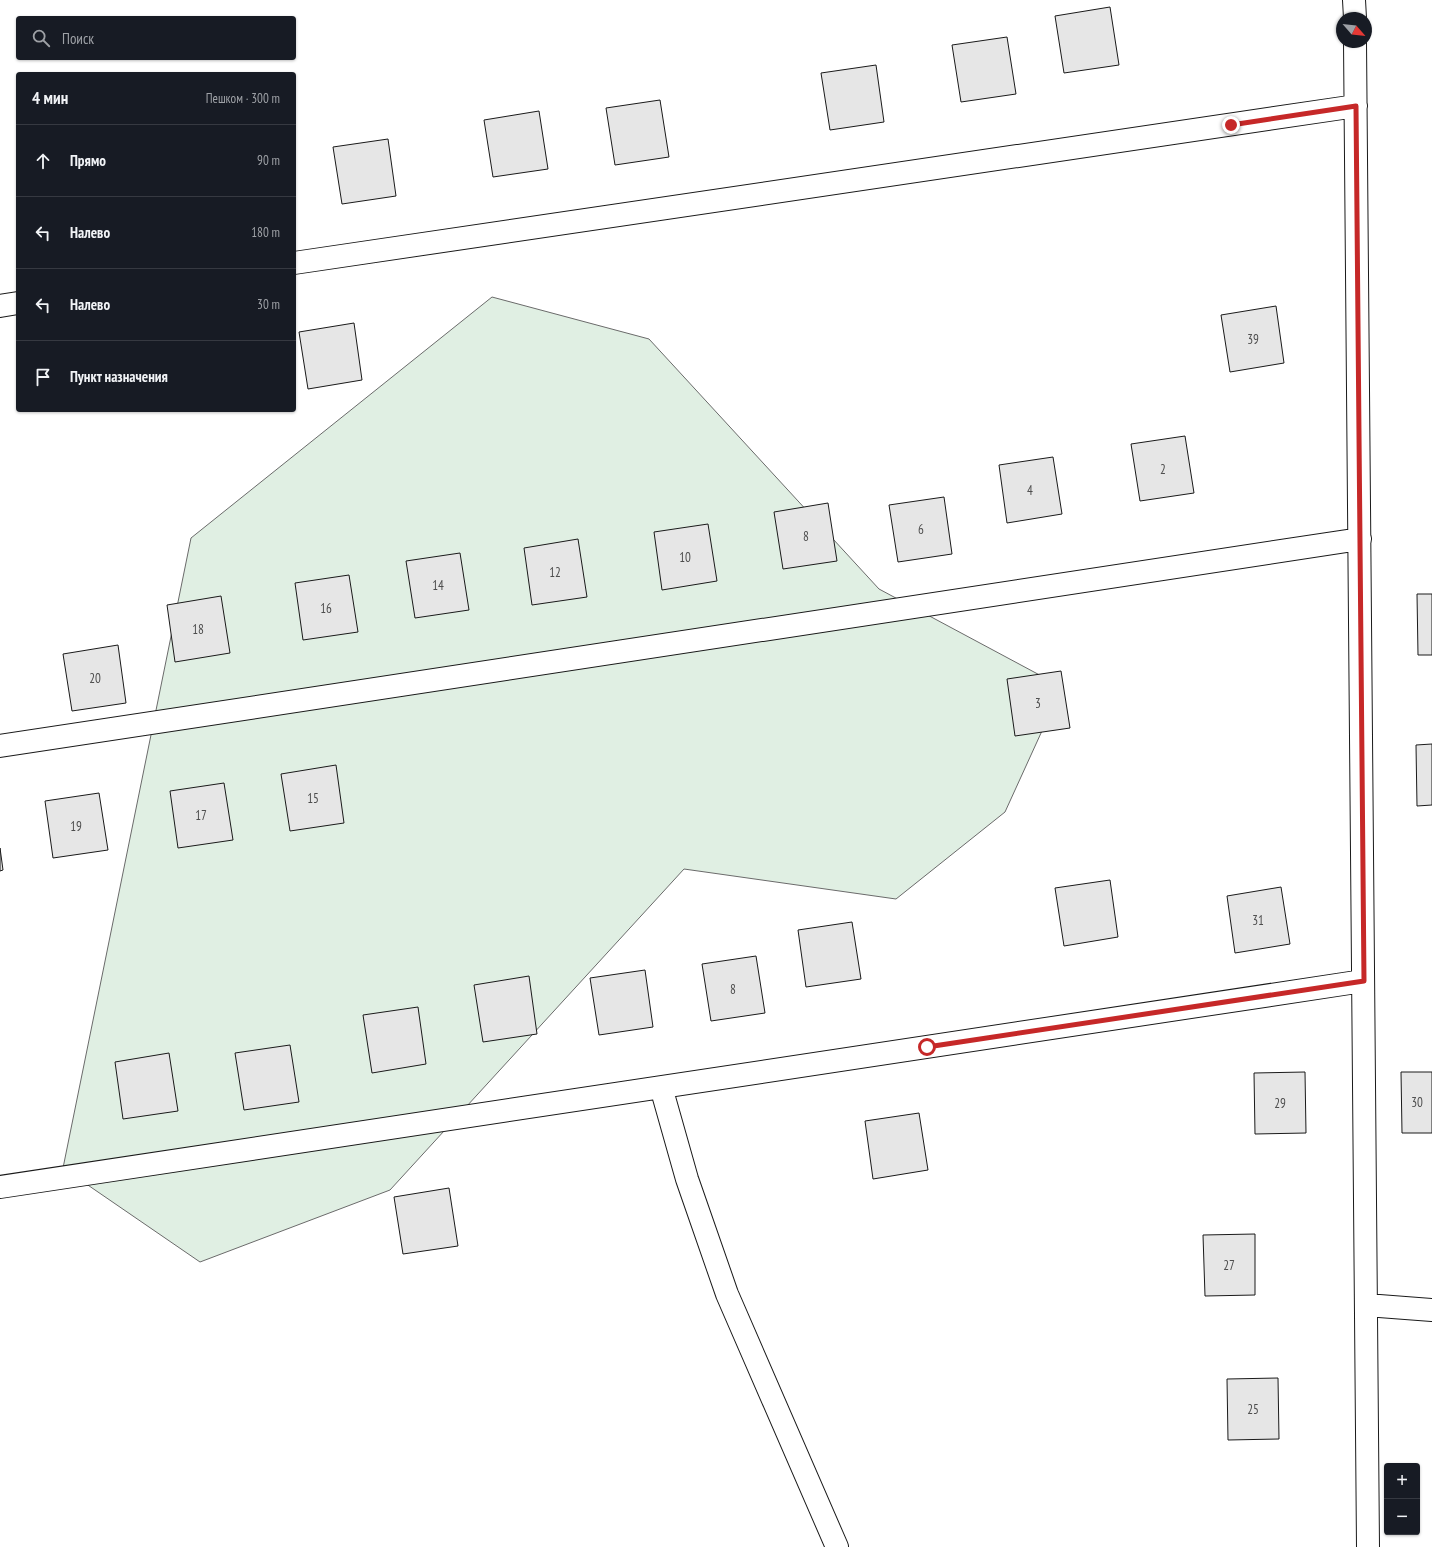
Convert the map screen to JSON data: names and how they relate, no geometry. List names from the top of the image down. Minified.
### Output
{"house_numbers":["39","2","4","6","8","10","12","14","16","18","20","3","15","17","19","31","8","30","29","27","25"],"north":"bottom right","page":{"search":"Поиск","heading":["4 мин","Пешком · 300 m"],"list":[["Прямо","90 m"],["Налево","180 m"],["Налево","30 m"],"Пункт назначения"],"map_buttons":["+","−"]}}
